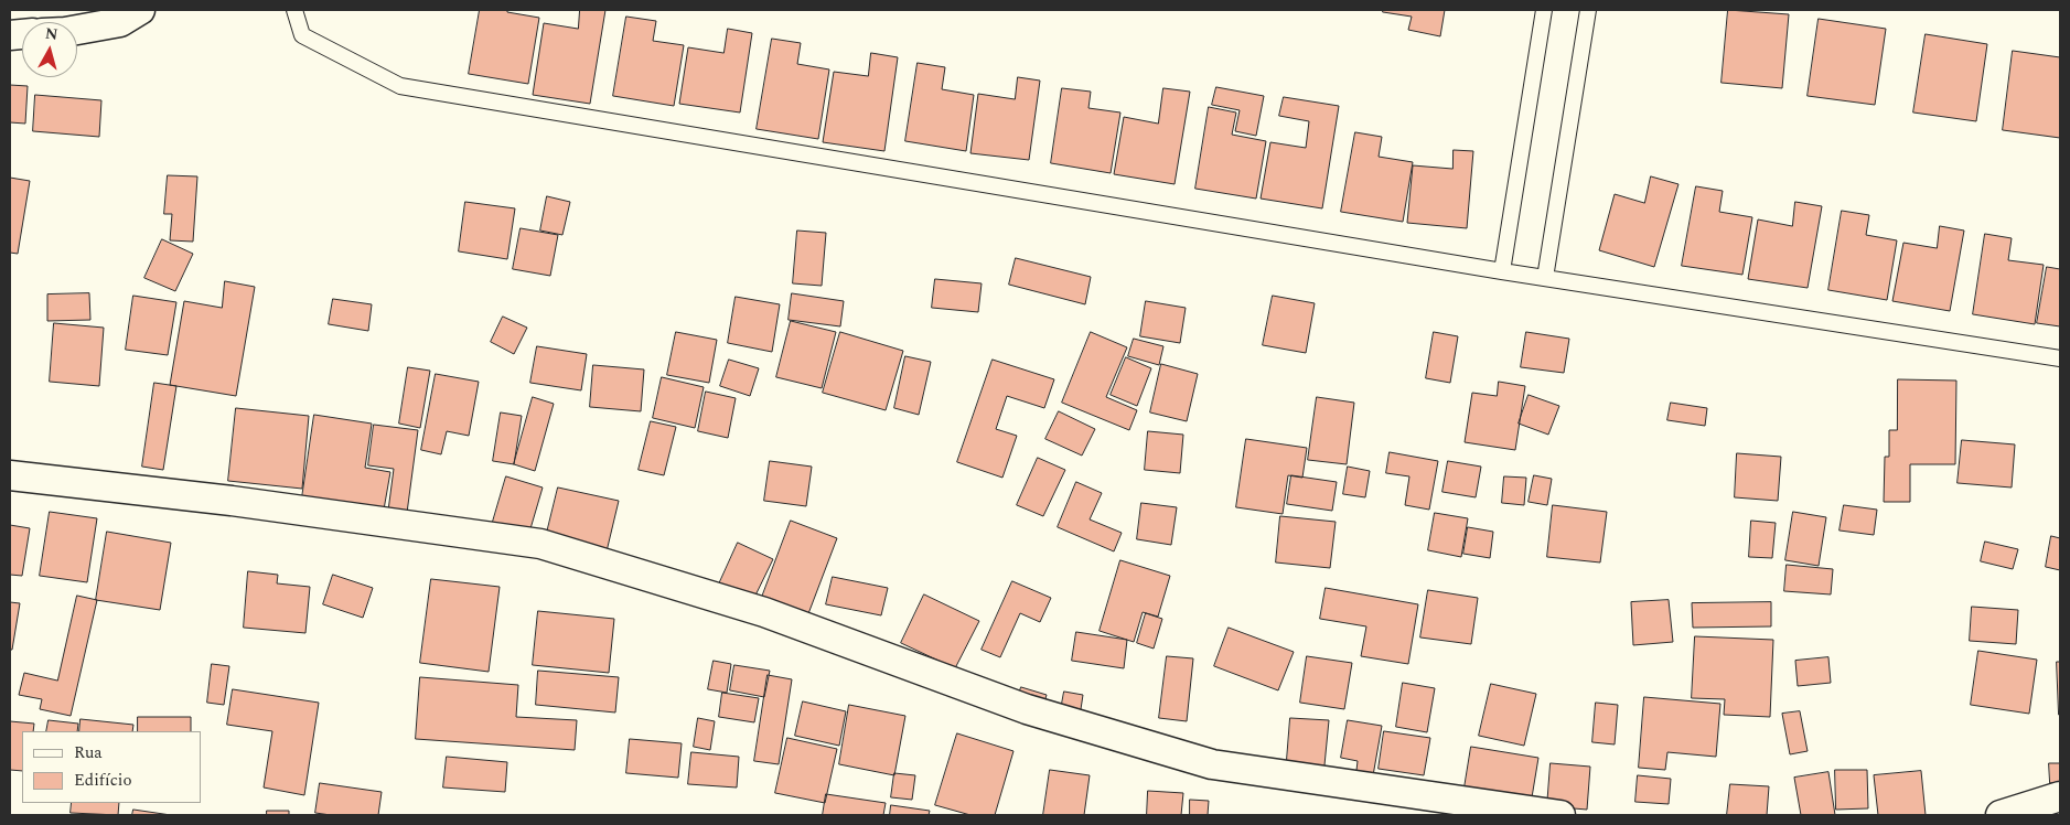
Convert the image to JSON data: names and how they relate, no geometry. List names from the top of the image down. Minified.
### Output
{"legend":["Rua","Edifício"],"north":"top"}
